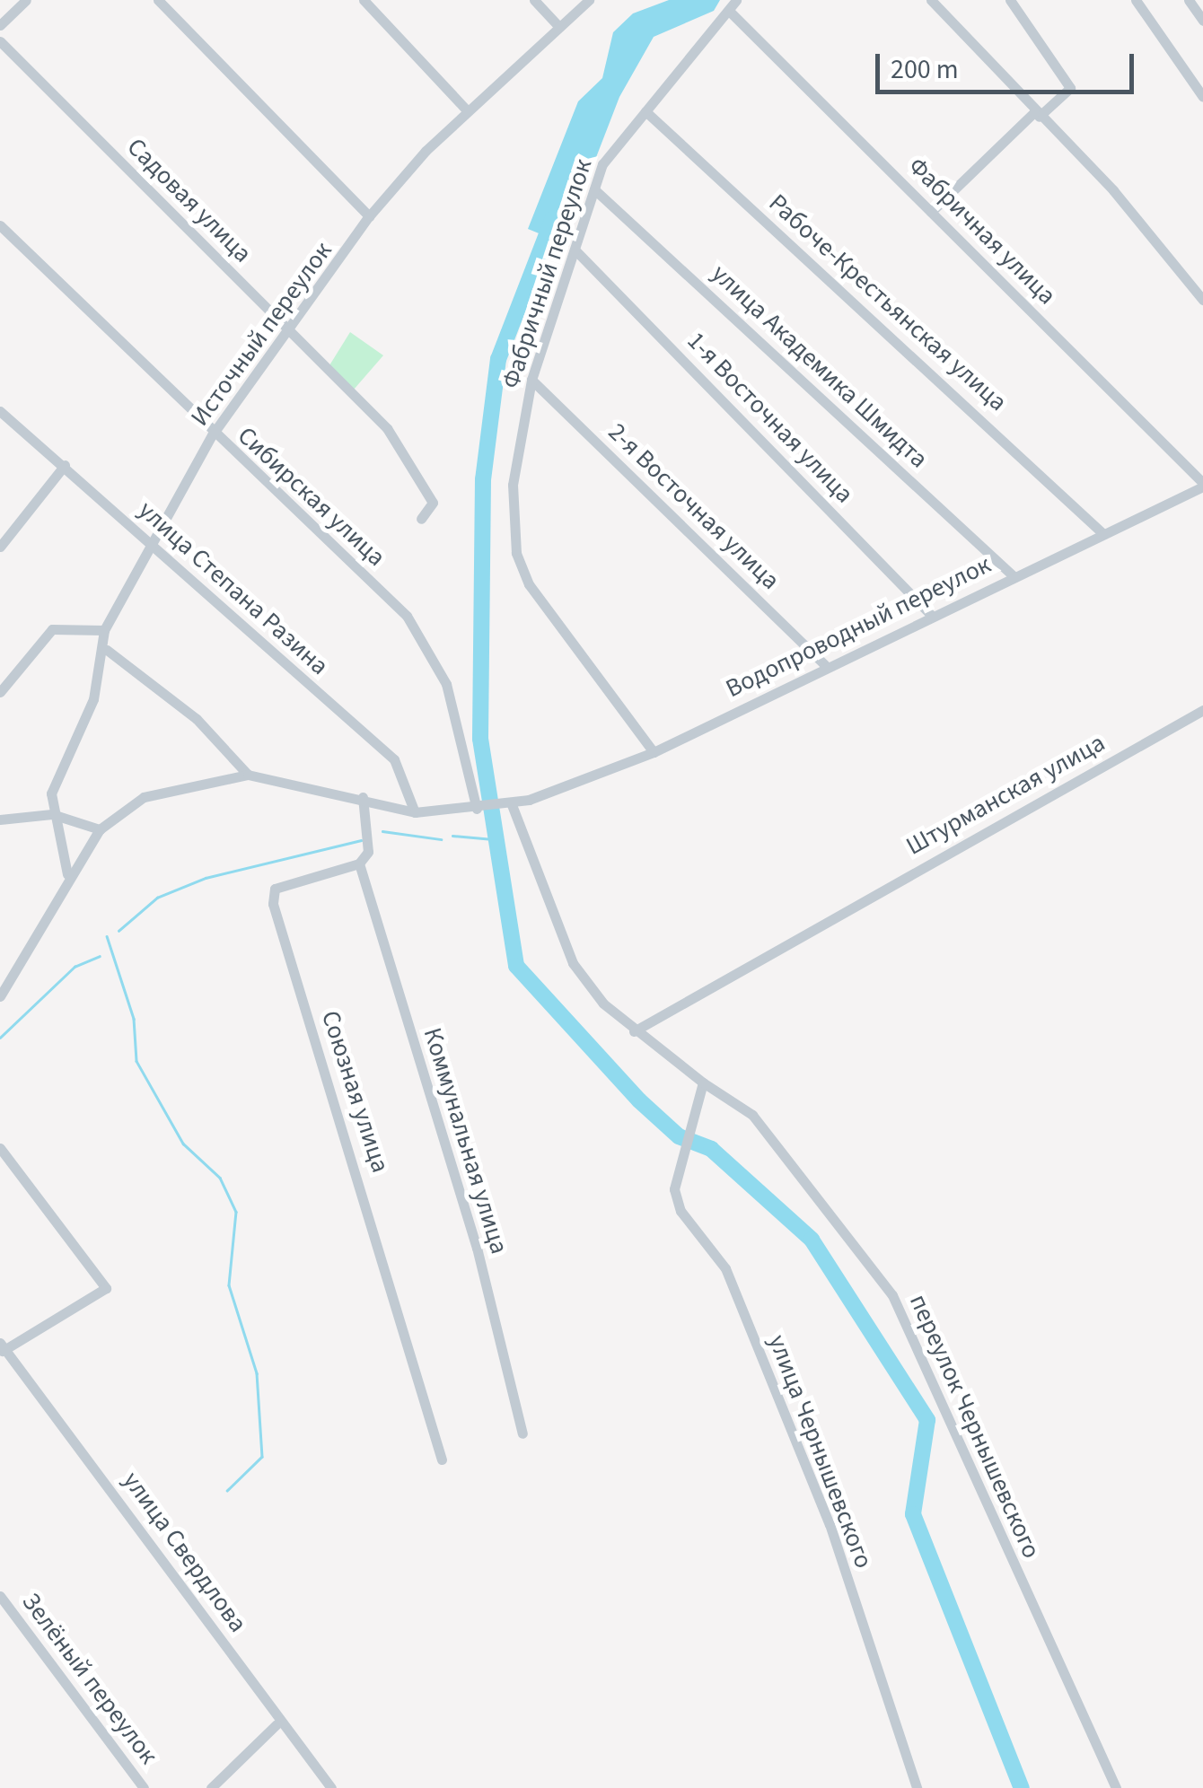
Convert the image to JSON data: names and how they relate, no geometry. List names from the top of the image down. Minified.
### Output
{"streets":{"street":["Садовая улица","Фабричная улица","Фабричный переулок","Рабоче-Крестьянская улица","Источный переулок","улица Академика Шмидта","1-я Восточная улица","Сибирская улица","2-я Восточная улица","улица Степана Разина","Водопроводный переулок","Штурманская улица","Союзная улица","Коммунальная улица","переулок Чернышевского","улица Чернышевского","улица Свердлова","Зелёный переулок"]},"crossings":[["Садовая улица","Источный переулок"],["Фабричная улица","Фабричный переулок"],["Фабричная улица","Водопроводный переулок"],["Фабричный переулок","Рабоче-Крестьянская улица"],["Фабричный переулок","улица Академика Шмидта"],["Фабричный переулок","1-я Восточная улица"],["Фабричный переулок","2-я Восточная улица"],["Фабричный переулок","Водопроводный переулок"],["Рабоче-Крестьянская улица","Водопроводный переулок"],["Источный переулок","Сибирская улица"],["Источный переулок","улица Степана Разина"],["улица Академика Шмидта","Водопроводный переулок"],["1-я Восточная улица","Водопроводный переулок"],["Сибирская улица","Водопроводный переулок"],["2-я Восточная улица","Водопроводный переулок"],["улица Степана Разина","Водопроводный переулок"],["Водопроводный переулок","переулок Чернышевского"],["Штурманская улица","переулок Чернышевского"],["Союзная улица","Коммунальная улица"],["переулок Чернышевского","улица Чернышевского"]],"scale_bar":"200 m"}
